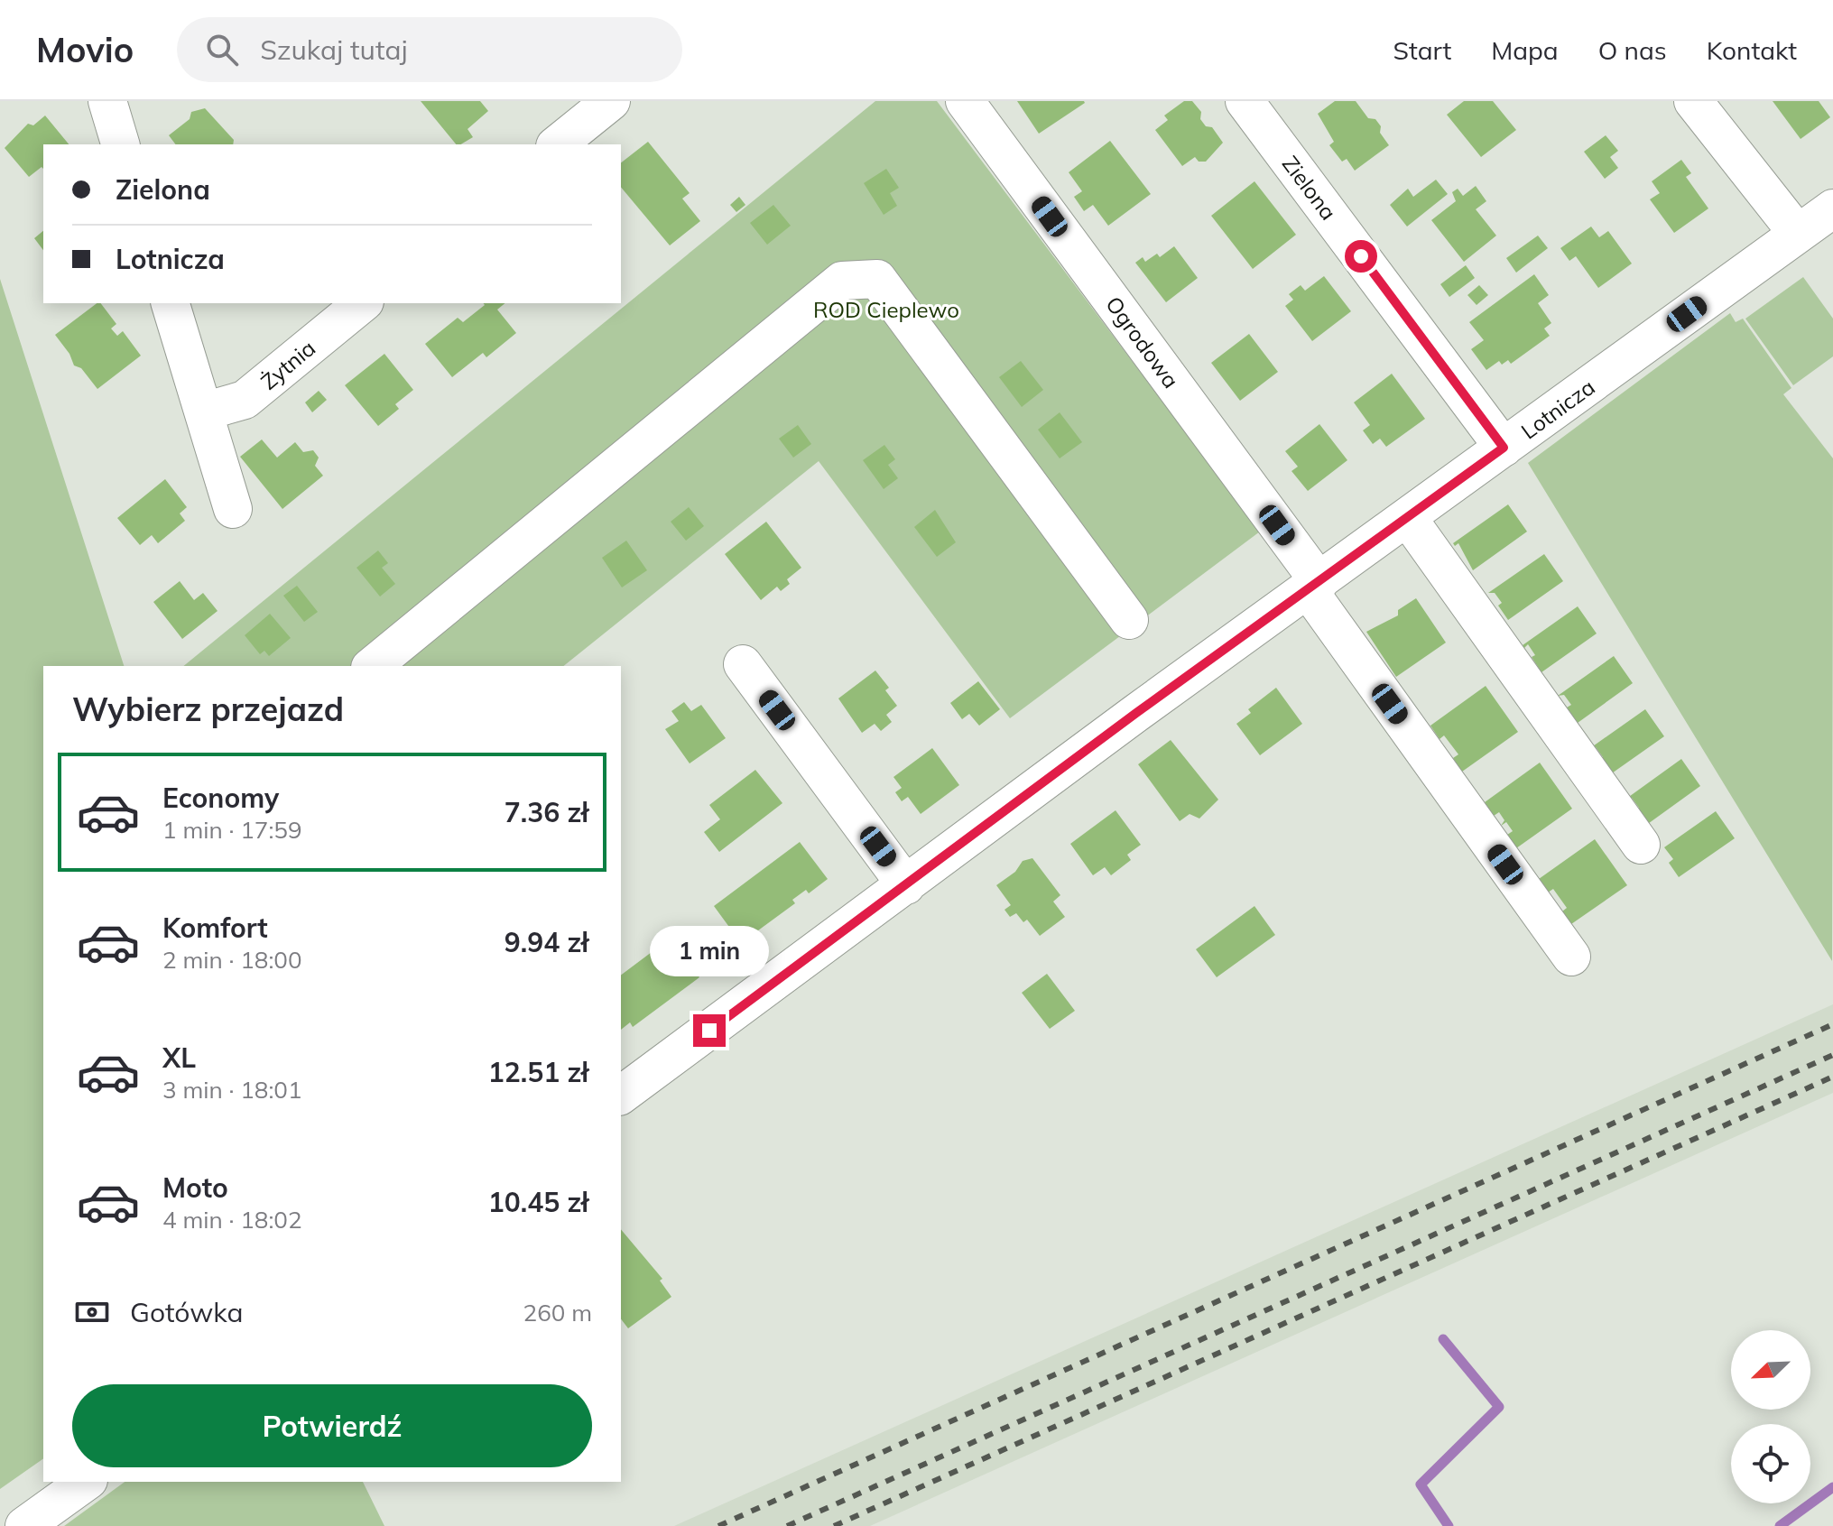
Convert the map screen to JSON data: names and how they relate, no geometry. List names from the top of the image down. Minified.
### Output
{"streets":{"street":["Zielona","Ogrodowa","Żytnia","Lotnicza"]},"crossings":[["Zielona","Lotnicza"],["Ogrodowa","Lotnicza"]],"parks":["ROD Cieplewo"],"north":"bottom left","page":{"header":"Movio","search":"Szukaj tutaj","nav":["Start","Mapa","O nas","Kontakt"],"banner":["Zielona","Lotnicza"],"heading":"Wybierz przejazd","list":[{"name":"Economy","note":"1 min · 17:59","value":"7.36 zł"},{"name":"Komfort","note":"2 min · 18:00","value":"9.94 zł"},{"name":"XL","note":"3 min · 18:01","value":"12.51 zł"},{"name":"Moto","note":"4 min · 18:02","value":"10.45 zł"}],"bubble":"1 min","pay":["Gotówka","260 m"],"buttons":"Potwierdź"}}
